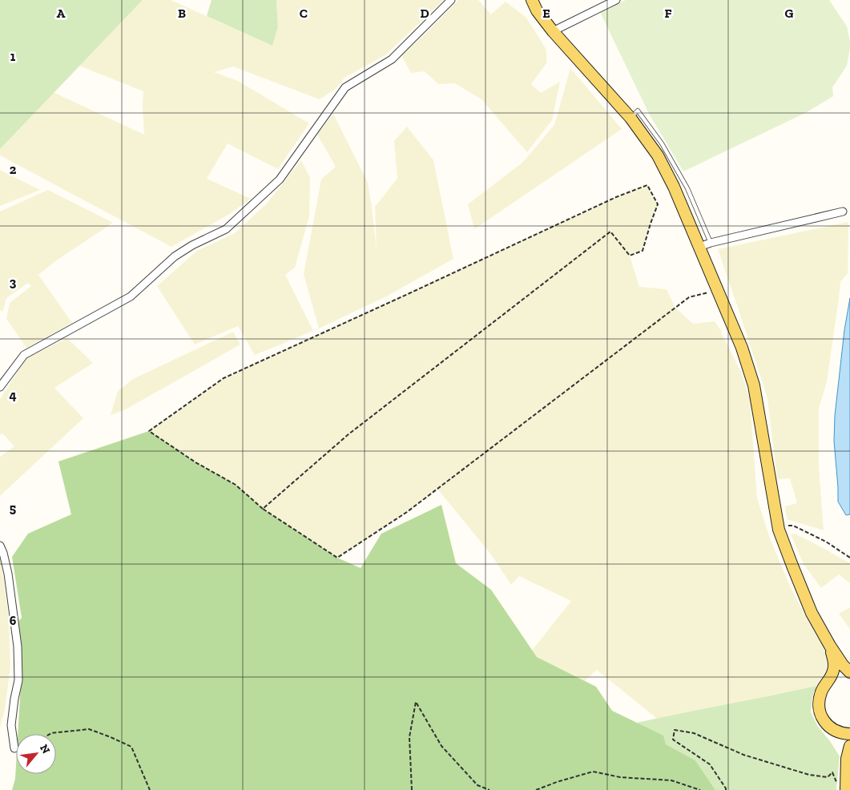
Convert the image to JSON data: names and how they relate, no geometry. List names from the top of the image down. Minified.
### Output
{"north":"top right","grid":{"columns":["A","B","C","D","E","F","G"],"rows":["1","2","3","4","5","6"]}}
